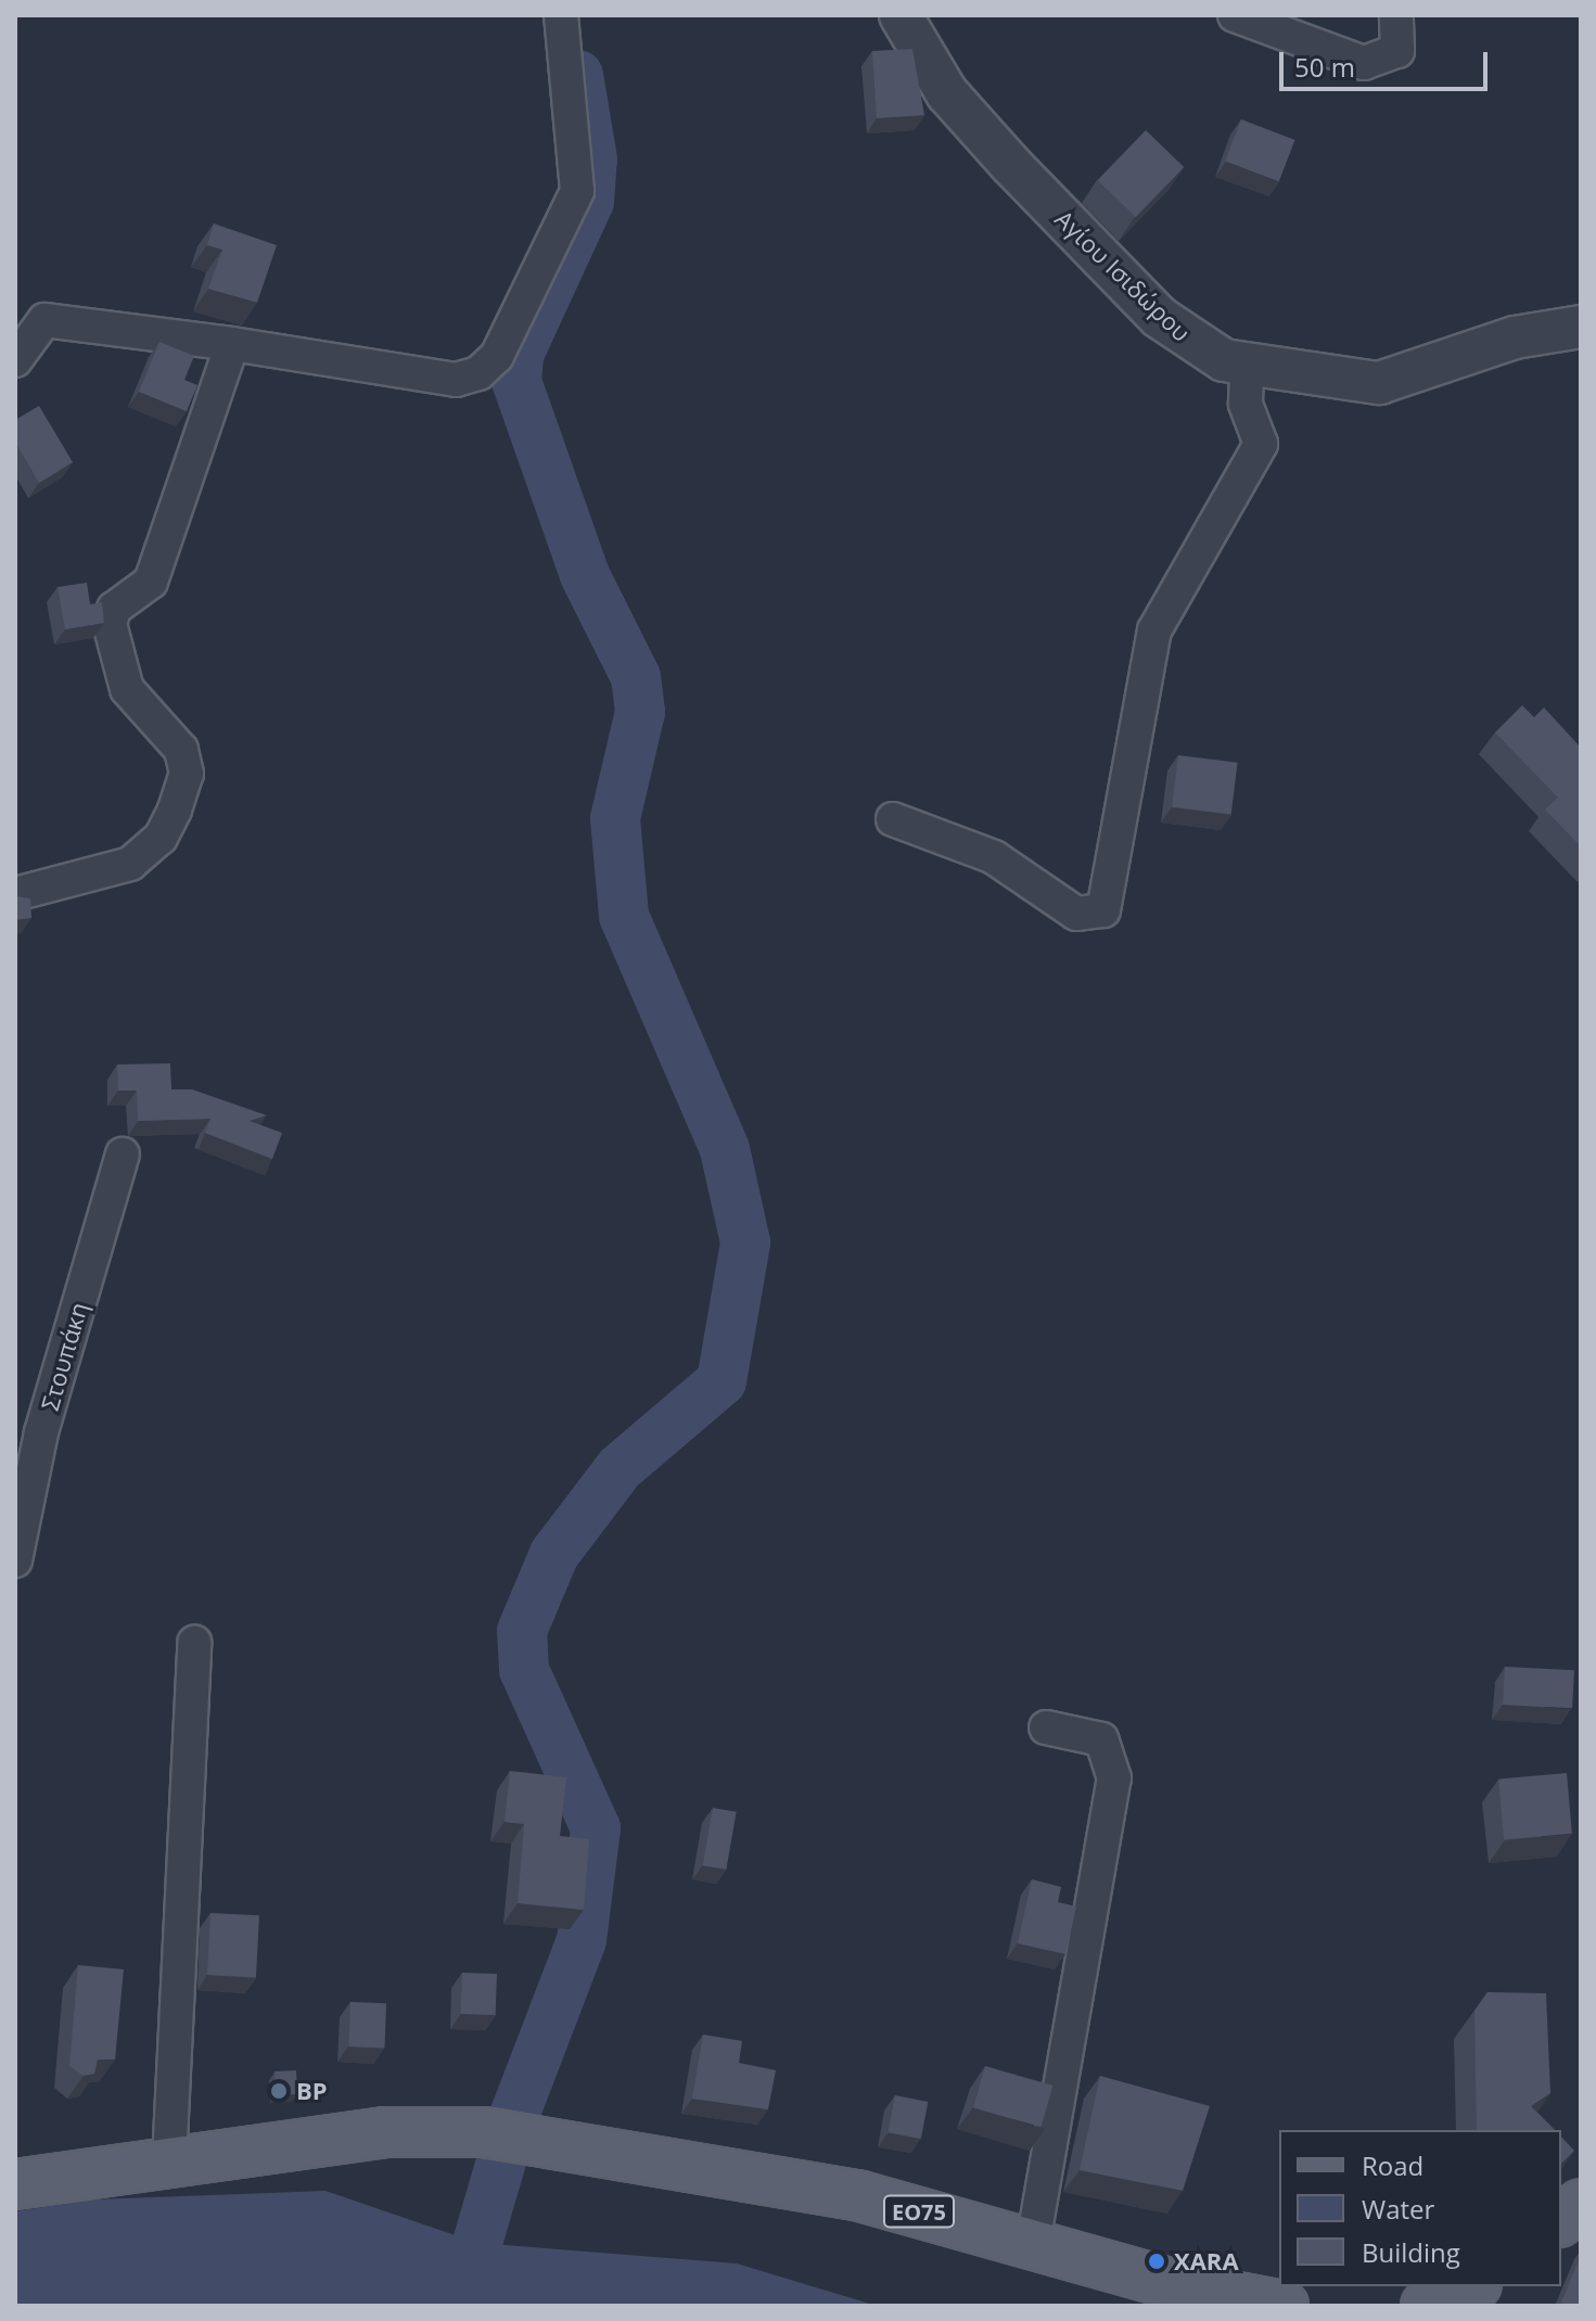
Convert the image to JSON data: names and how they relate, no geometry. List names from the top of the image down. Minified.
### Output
{"streets":{"main road":["ΕΟ75"],"street":["Αγίου Ισιδώρου","Στουπάκη"]},"places":["BP","XARA"],"legend":["Road","Water","Building"],"scale_bar":"50 m"}
